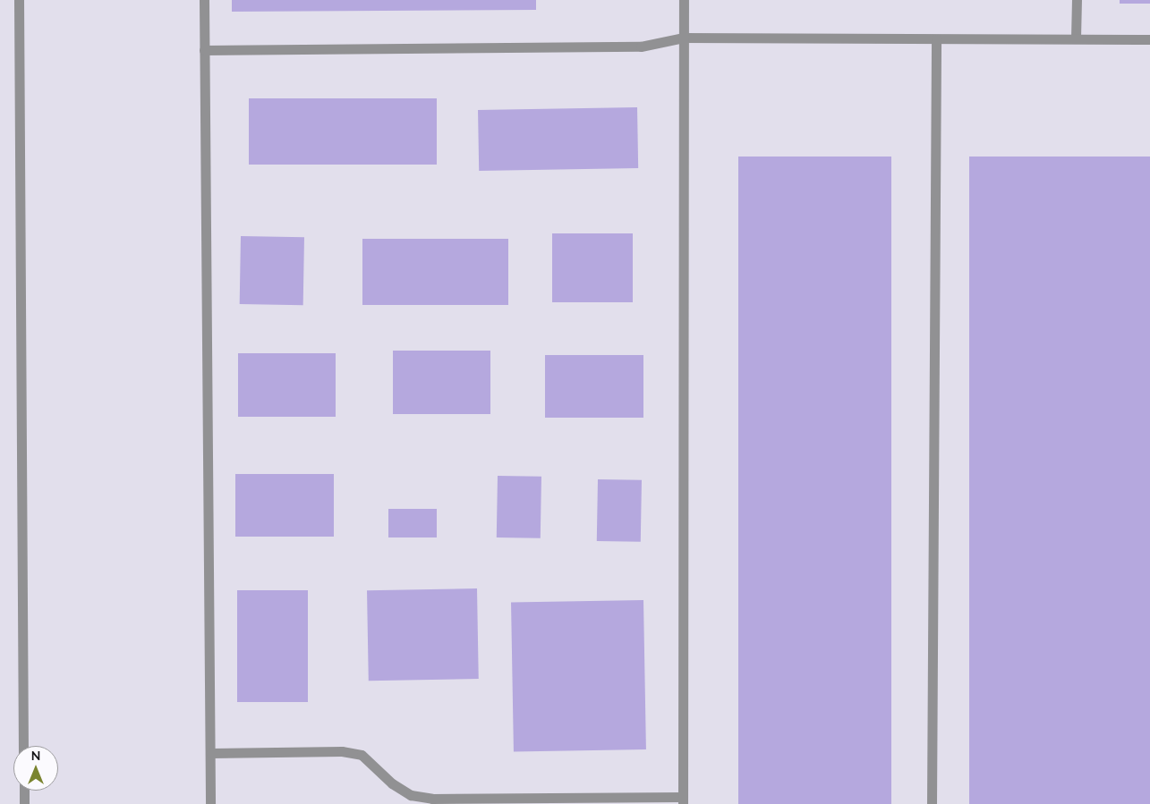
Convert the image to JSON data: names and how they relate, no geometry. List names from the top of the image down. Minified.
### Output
{"north":"top"}
